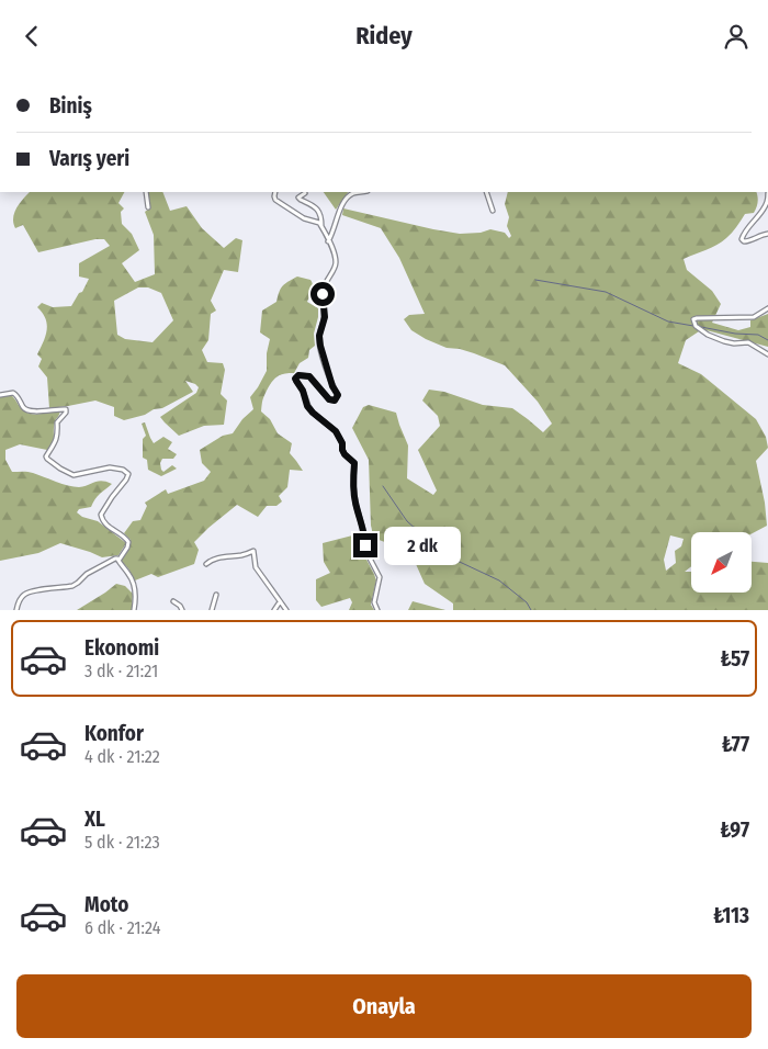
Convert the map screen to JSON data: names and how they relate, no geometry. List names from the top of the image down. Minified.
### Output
{"north":"bottom left","page":{"header":"Ridey","banner":["Biniş","Varış yeri"],"bubble":"2 dk","list":[{"name":"Ekonomi","note":"3 dk · 21:21","value":"₺57"},{"name":"Konfor","note":"4 dk · 21:22","value":"₺77"},{"name":"XL","note":"5 dk · 21:23","value":"₺97"},{"name":"Moto","note":"6 dk · 21:24","value":"₺113"}],"buttons":"Onayla"}}
